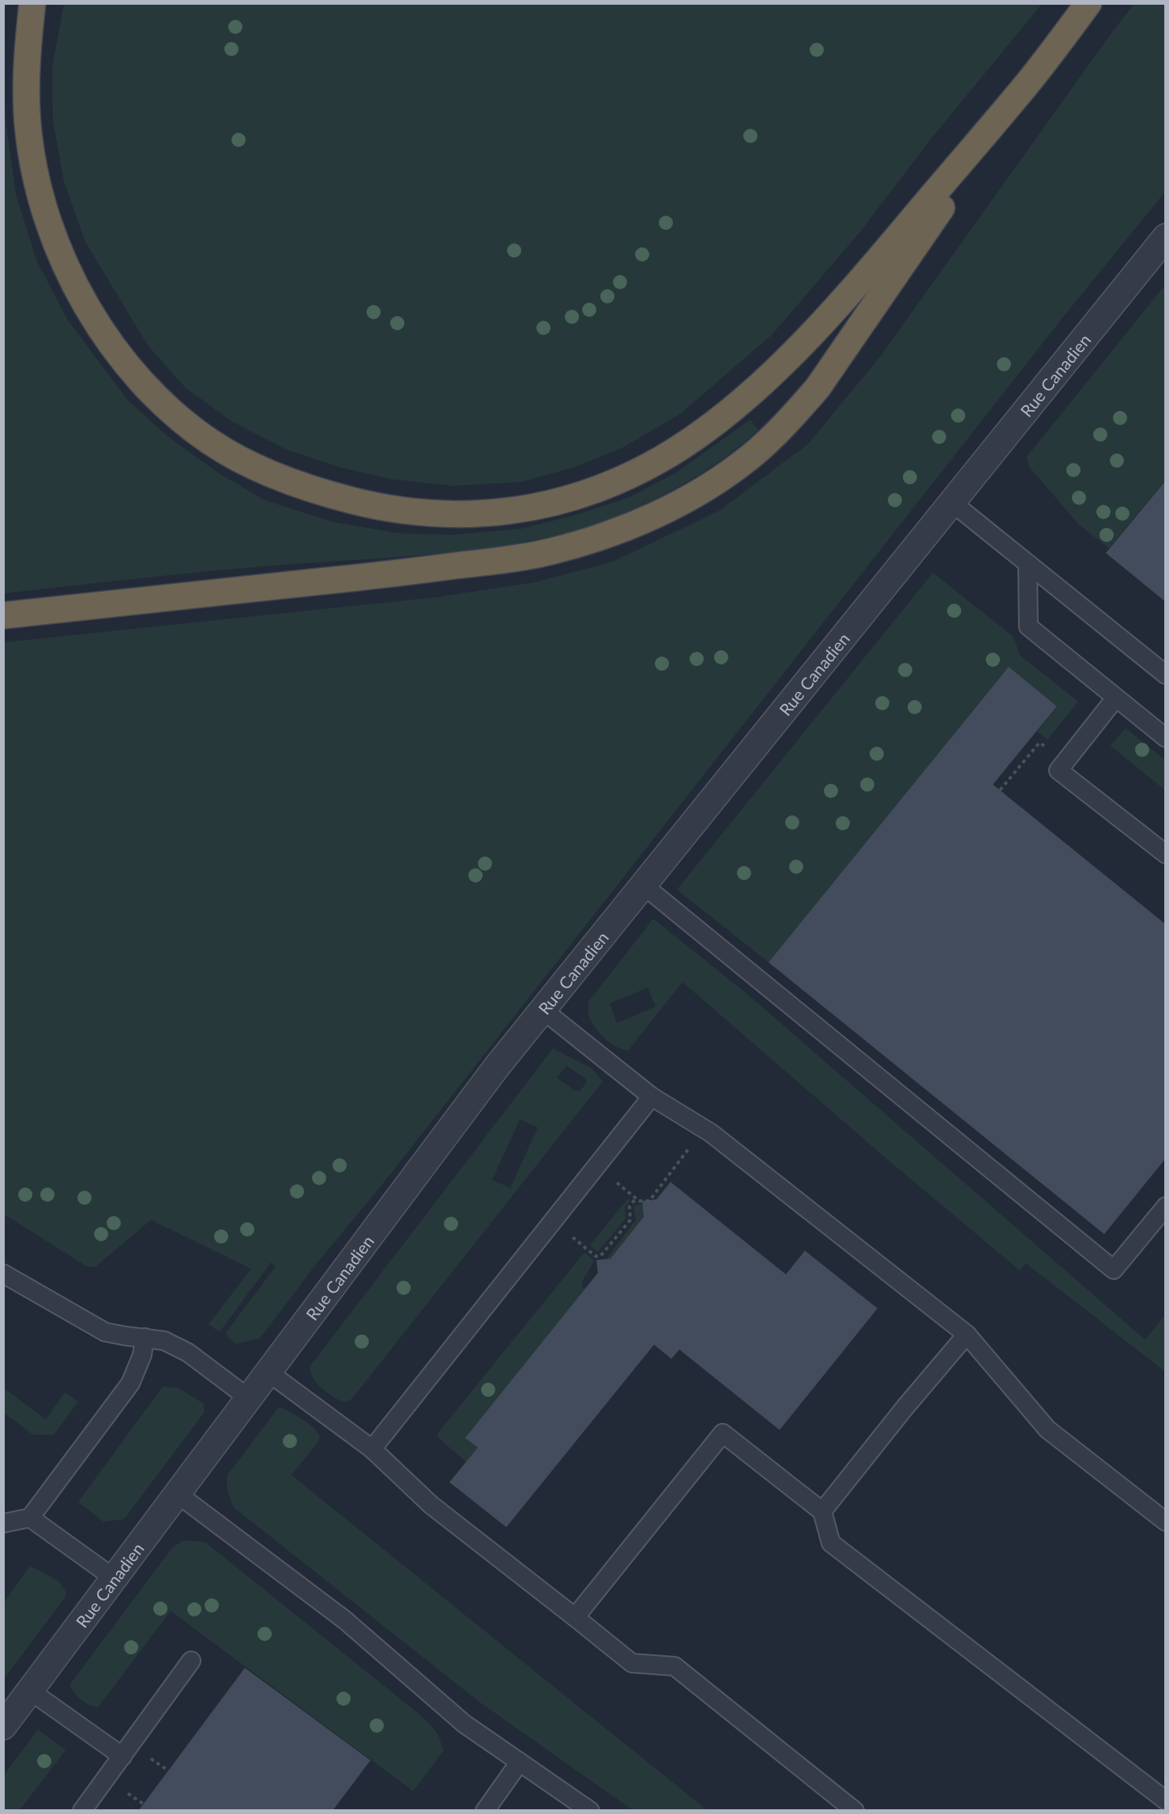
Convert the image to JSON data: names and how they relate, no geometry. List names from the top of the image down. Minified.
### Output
{"streets":{"street":["Rue Canadien"]}}
